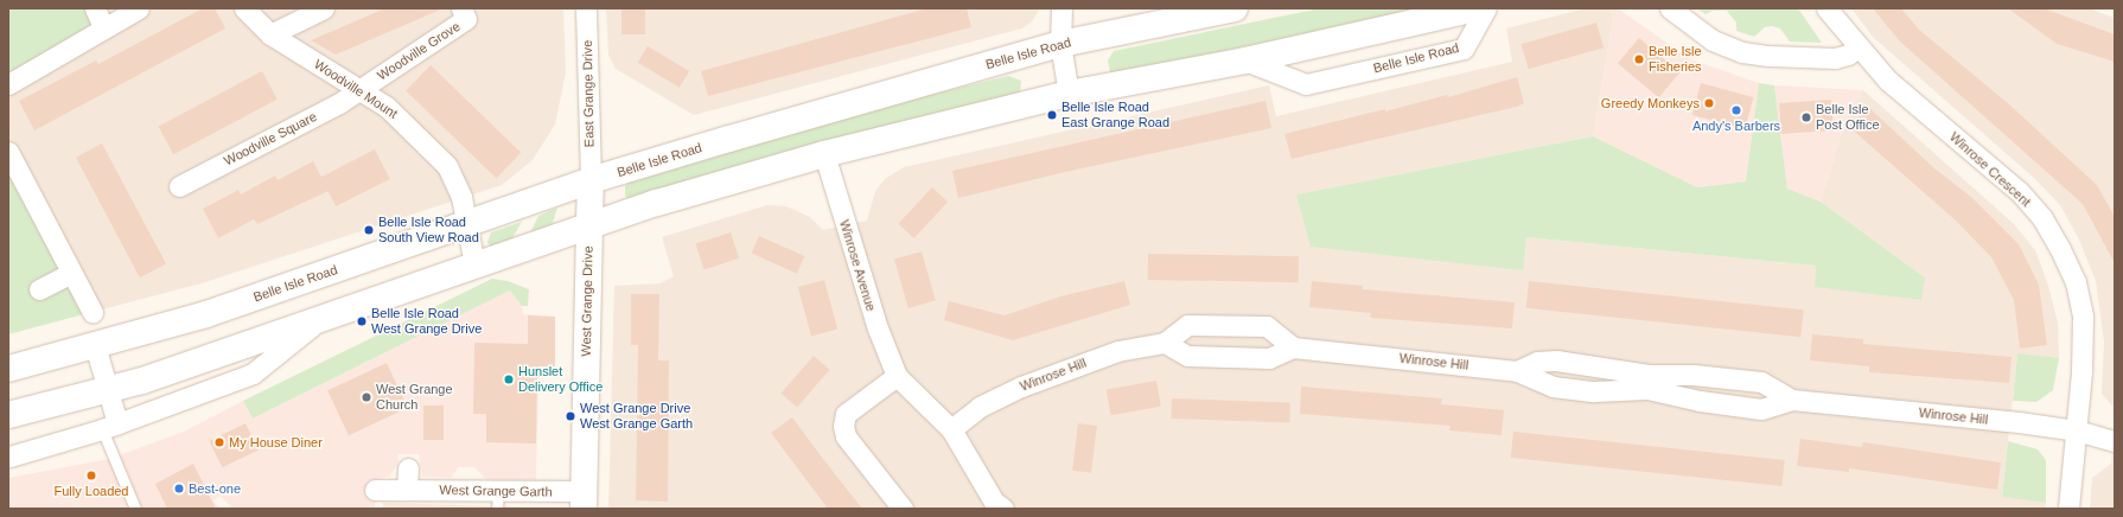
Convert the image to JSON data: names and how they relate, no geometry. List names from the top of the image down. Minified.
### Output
{"streets":{"street":["Woodville Grove","Belle Isle Road","Woodville Mount","East Grange Drive","Woodville Square","Winrose Crescent","Winrose Avenue","West Grange Drive","Winrose Hill","West Grange Garth"]},"crossings":[["Woodville Grove","Woodville Mount"],["Woodville Grove","Woodville Square"],["Belle Isle Road","Woodville Mount"],["Belle Isle Road","East Grange Drive"],["Belle Isle Road","West Grange Drive"],["Woodville Mount","Woodville Square"],["East Grange Drive","West Grange Drive"],["Winrose Crescent","Winrose Hill"],["Winrose Avenue","Winrose Hill"],["West Grange Drive","West Grange Garth"]],"places":["Belle Isle Fisheries","Greedy Monkeys","Andy's Barbers","Belle Isle Road East Grange Road","Belle Isle Post Office","Belle Isle Road South View Road","Belle Isle Road West Grange Drive","Hunslet Delivery Office","West Grange Church","West Grange Drive West Grange Garth","My House Diner","Fully Loaded","Best-one"]}
